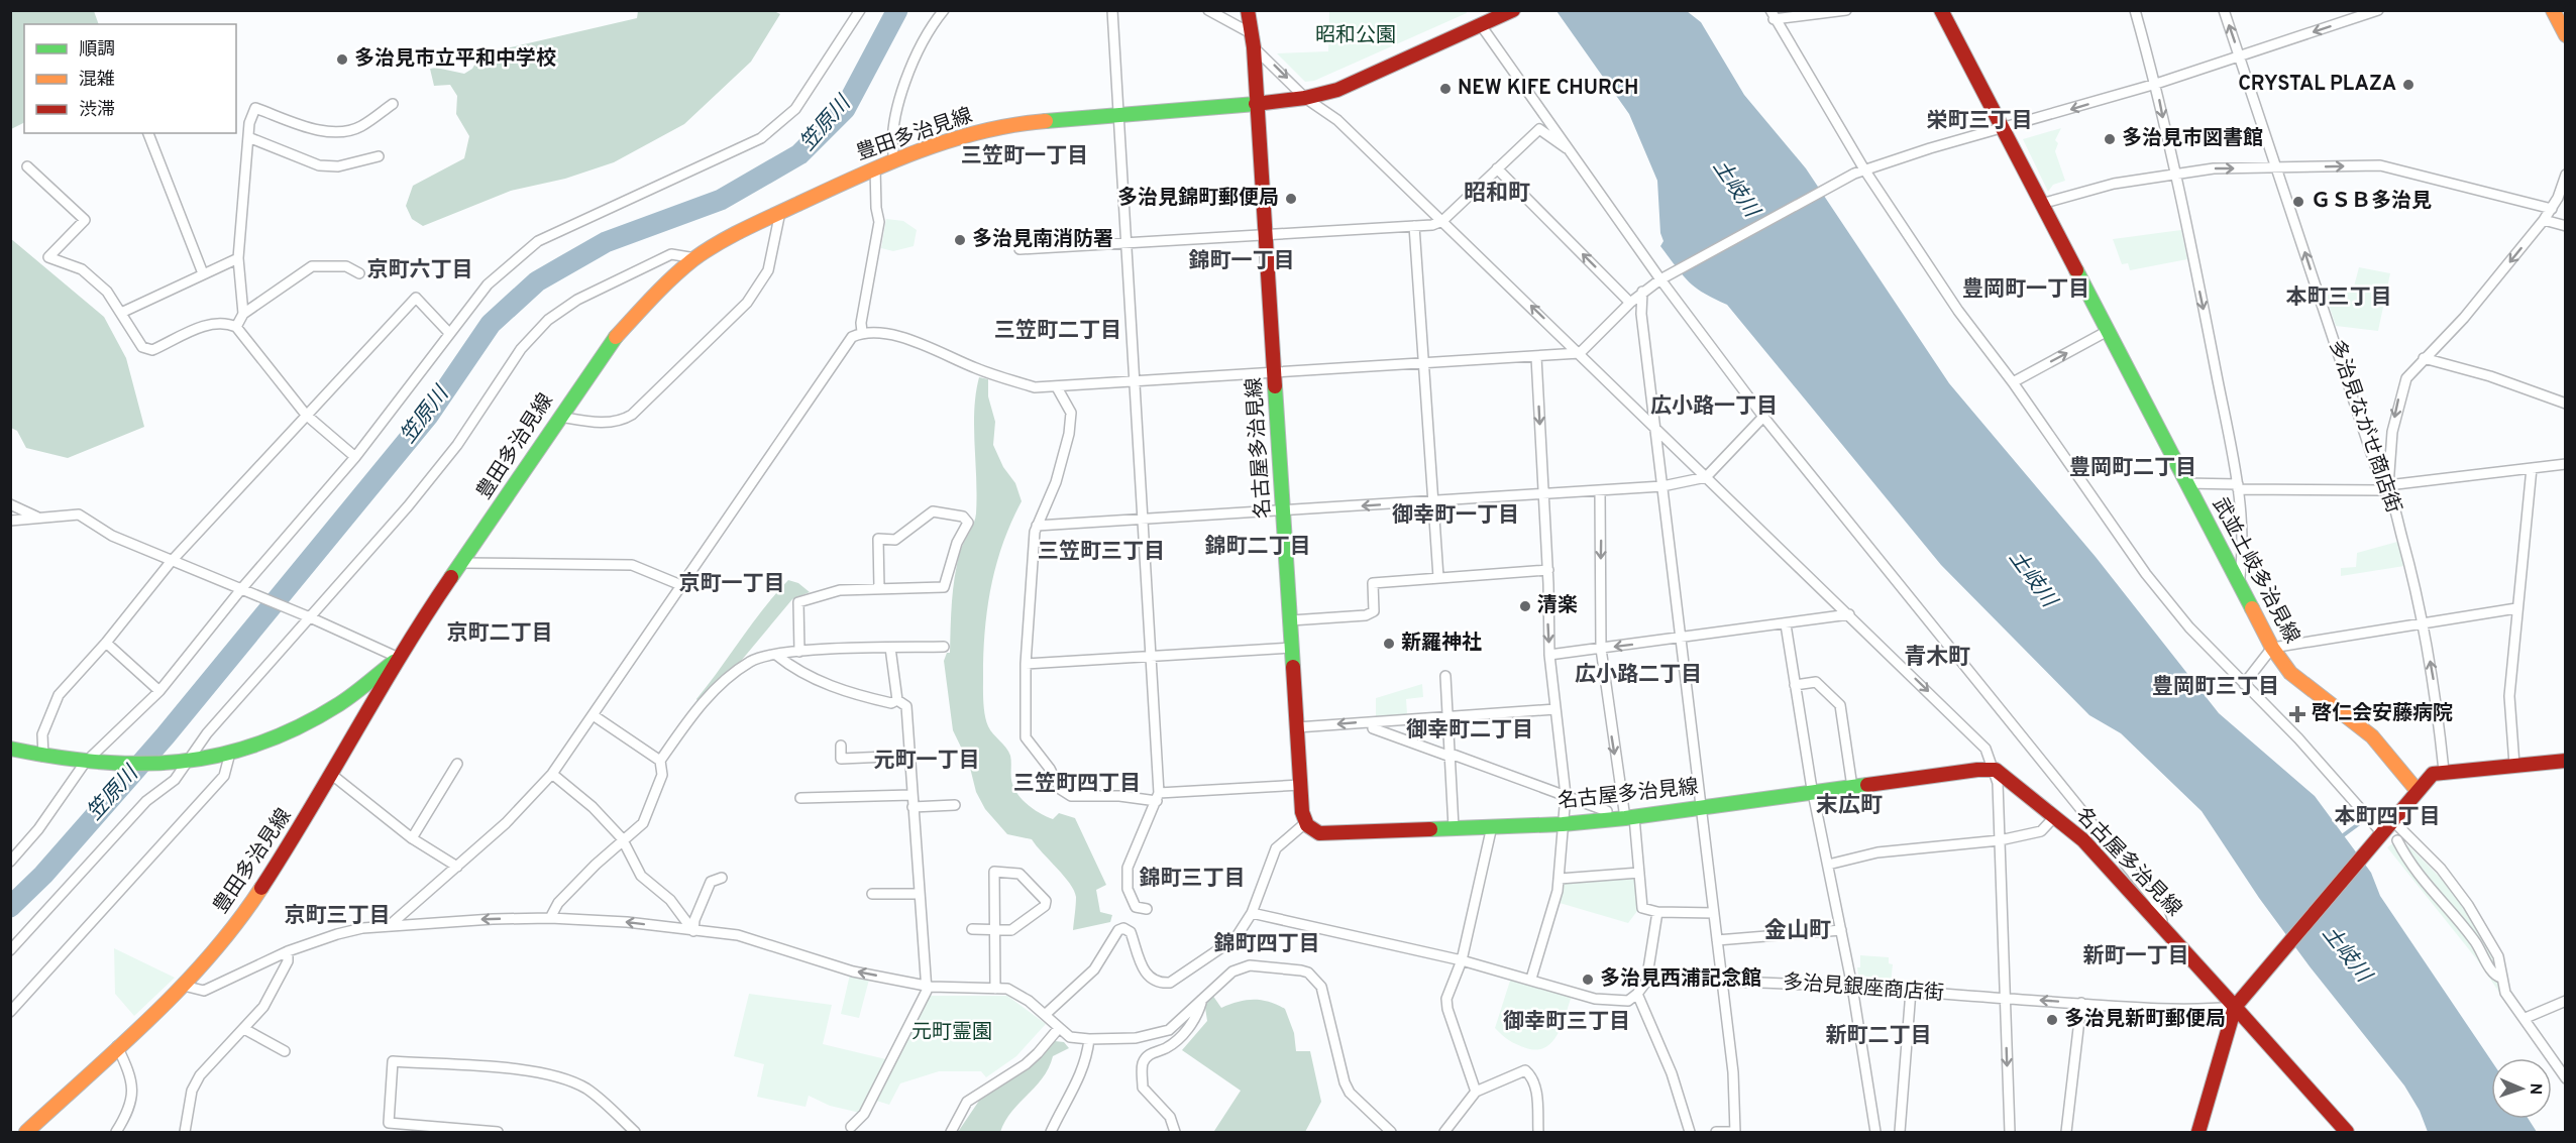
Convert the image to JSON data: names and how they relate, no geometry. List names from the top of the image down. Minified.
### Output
{"streets":{"main road":["豊田多治見線","名古屋多治見線","武並土岐多治見線"],"street":["多治見ながせ商店街","多治見銀座商店街"]},"crossings":[["豊田多治見線","名古屋多治見線"],["名古屋多治見線","多治見銀座商店街"]],"one_way":["多治見ながせ商店街"],"districts":["栄町三丁目","三笠町一丁目","昭和町","錦町一丁目","京町六丁目","豊岡町一丁目","本町三丁目","三笠町二丁目","広小路一丁目","豊岡町二丁目","御幸町一丁目","錦町二丁目","三笠町三丁目","京町一丁目","京町二丁目","青木町","広小路二丁目","豊岡町三丁目","御幸町二丁目","元町一丁目","三笠町四丁目","末広町","本町四丁目","錦町三丁目","京町三丁目","金山町","錦町四丁目","新町一丁目","御幸町三丁目","新町二丁目"],"water":["笠原川","土岐川"],"parks":["昭和公園","元町霊園"],"places":{"other":["多治見市立平和中学校","CRYSTAL PLAZA","NEW KIFE CHURCH","多治見市図書館","多治見錦町郵便局","ＧＳＢ多治見","多治見南消防署","清楽","新羅神社","多治見西浦記念館","多治見新町郵便局"],"health":["啓仁会安藤病院"]},"legend":["順調","混雑","渋滞"],"north":"right"}
